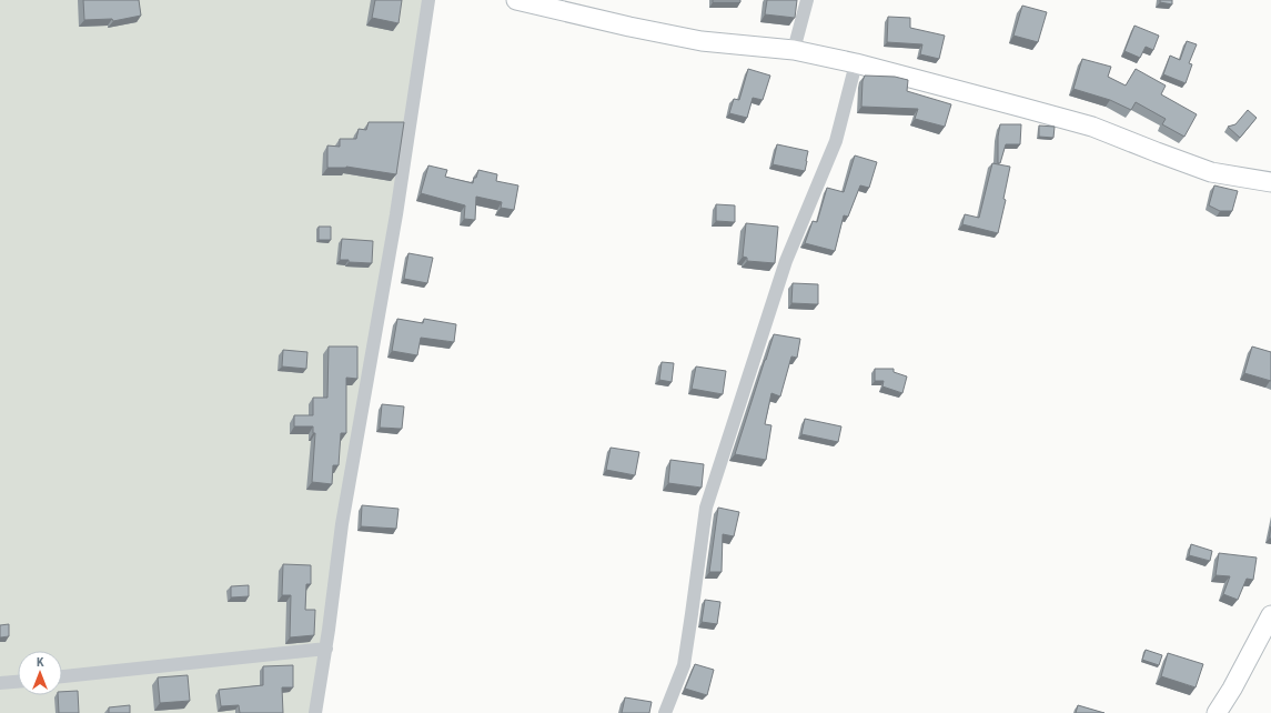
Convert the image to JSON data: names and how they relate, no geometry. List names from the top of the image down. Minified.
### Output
{"north":"top"}
